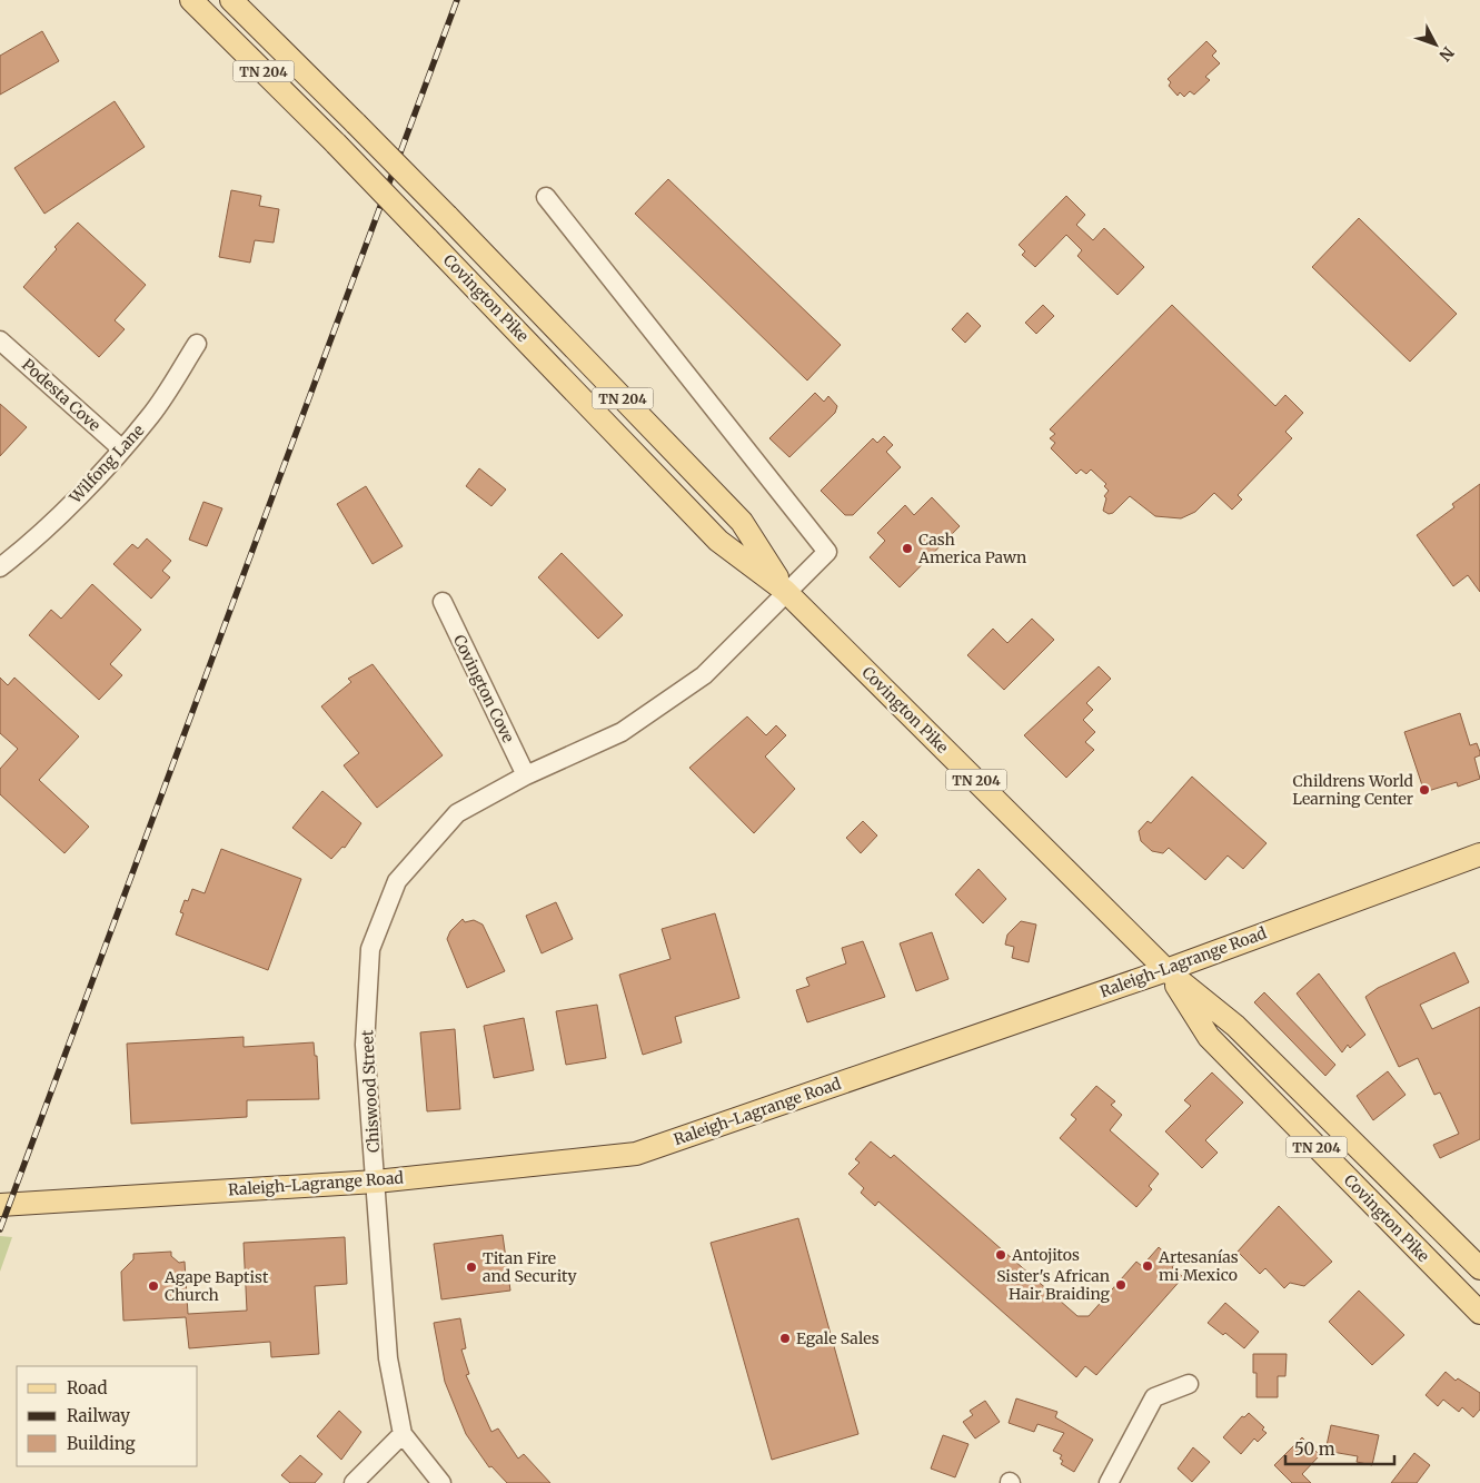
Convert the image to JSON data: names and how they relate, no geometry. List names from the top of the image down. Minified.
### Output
{"streets":{"main road":["TN 204","Covington Pike","Raleigh-Lagrange Road"],"street":["Podesta Cove","Wilfong Lane","Covington Cove","Chiswood Street"]},"crossings":[["Covington Pike","Raleigh-Lagrange Road"],["Covington Pike","Chiswood Street"],["Podesta Cove","Wilfong Lane"],["Covington Cove","Chiswood Street"],["Raleigh-Lagrange Road","Chiswood Street"]],"places":["Cash America Pawn","Childrens World Learning Center","Antojitos","Artesanías mi Mexico","Titan Fire and Security","Sister's African Hair Braiding","Agape Baptist Church","Egale Sales"],"legend":["Road","Railway","Building"],"scale_bar":"50 m","north":"bottom right"}
